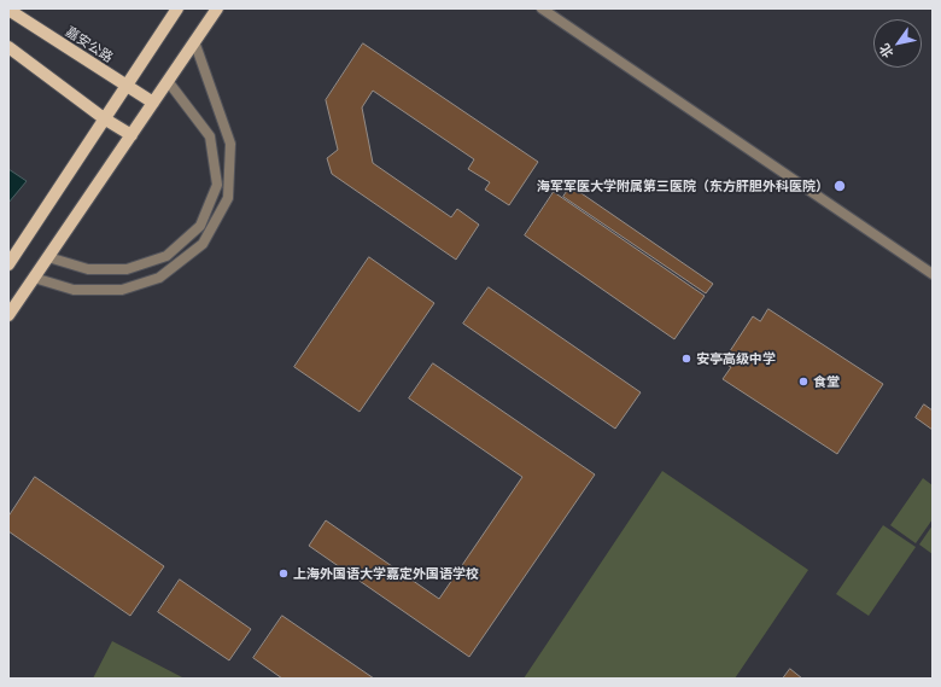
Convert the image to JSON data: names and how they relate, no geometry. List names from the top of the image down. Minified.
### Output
{"streets":{"main road":["嘉安公路"]},"places":["海军军医大学附属第三医院（东方肝胆外科医院）","安亭高级中学","食堂","上海外国语大学嘉定外国语学校"],"north":"bottom left"}
